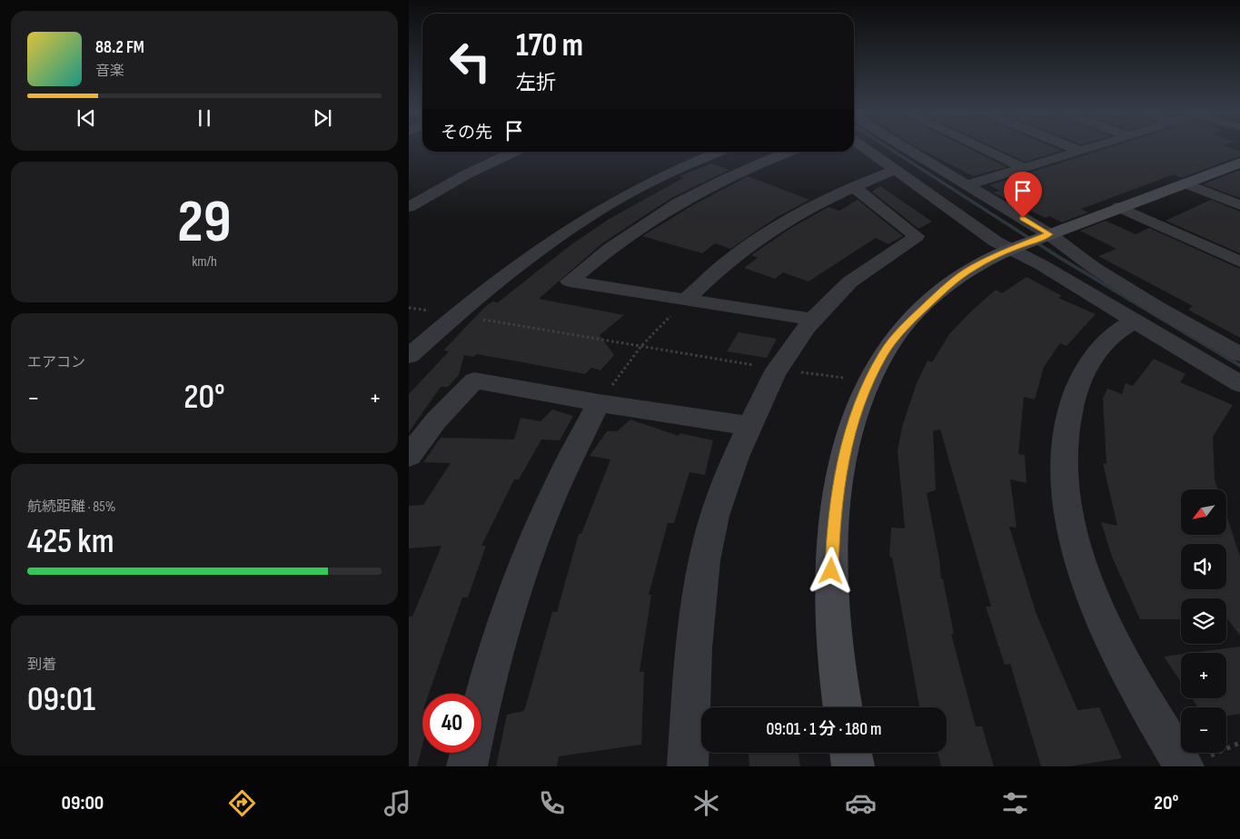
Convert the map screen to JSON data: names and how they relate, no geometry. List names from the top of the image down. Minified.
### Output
{"north":"bottom left","page":{"turn":["170 m","左折"],"song":["88.2 FM","音楽"],"then":"その先","tile":[["29","km/h"],"エアコン",["航続距離 · 85%","425 km"],["到着","09:01"]],"heat":["−","20°","+"],"map_buttons":["+","−"],"limit":"40","trip":"09:01 · 1 分 · 180 m","tabs":["09:00","20°"]}}
